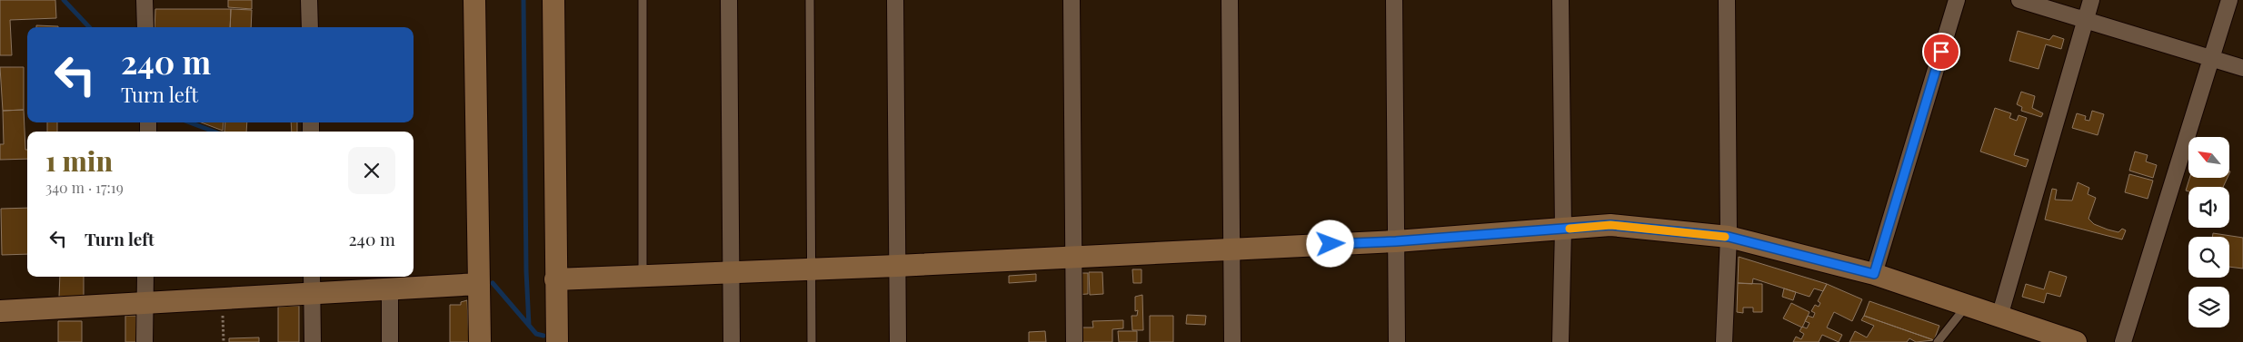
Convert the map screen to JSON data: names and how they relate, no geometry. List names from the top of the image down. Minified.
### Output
{"north":"top left","page":{"turn":["240 m","Turn left"],"heading":["1 min","340 m · 17:19"],"list":[{"name":"Turn left","value":"240 m"}]}}
